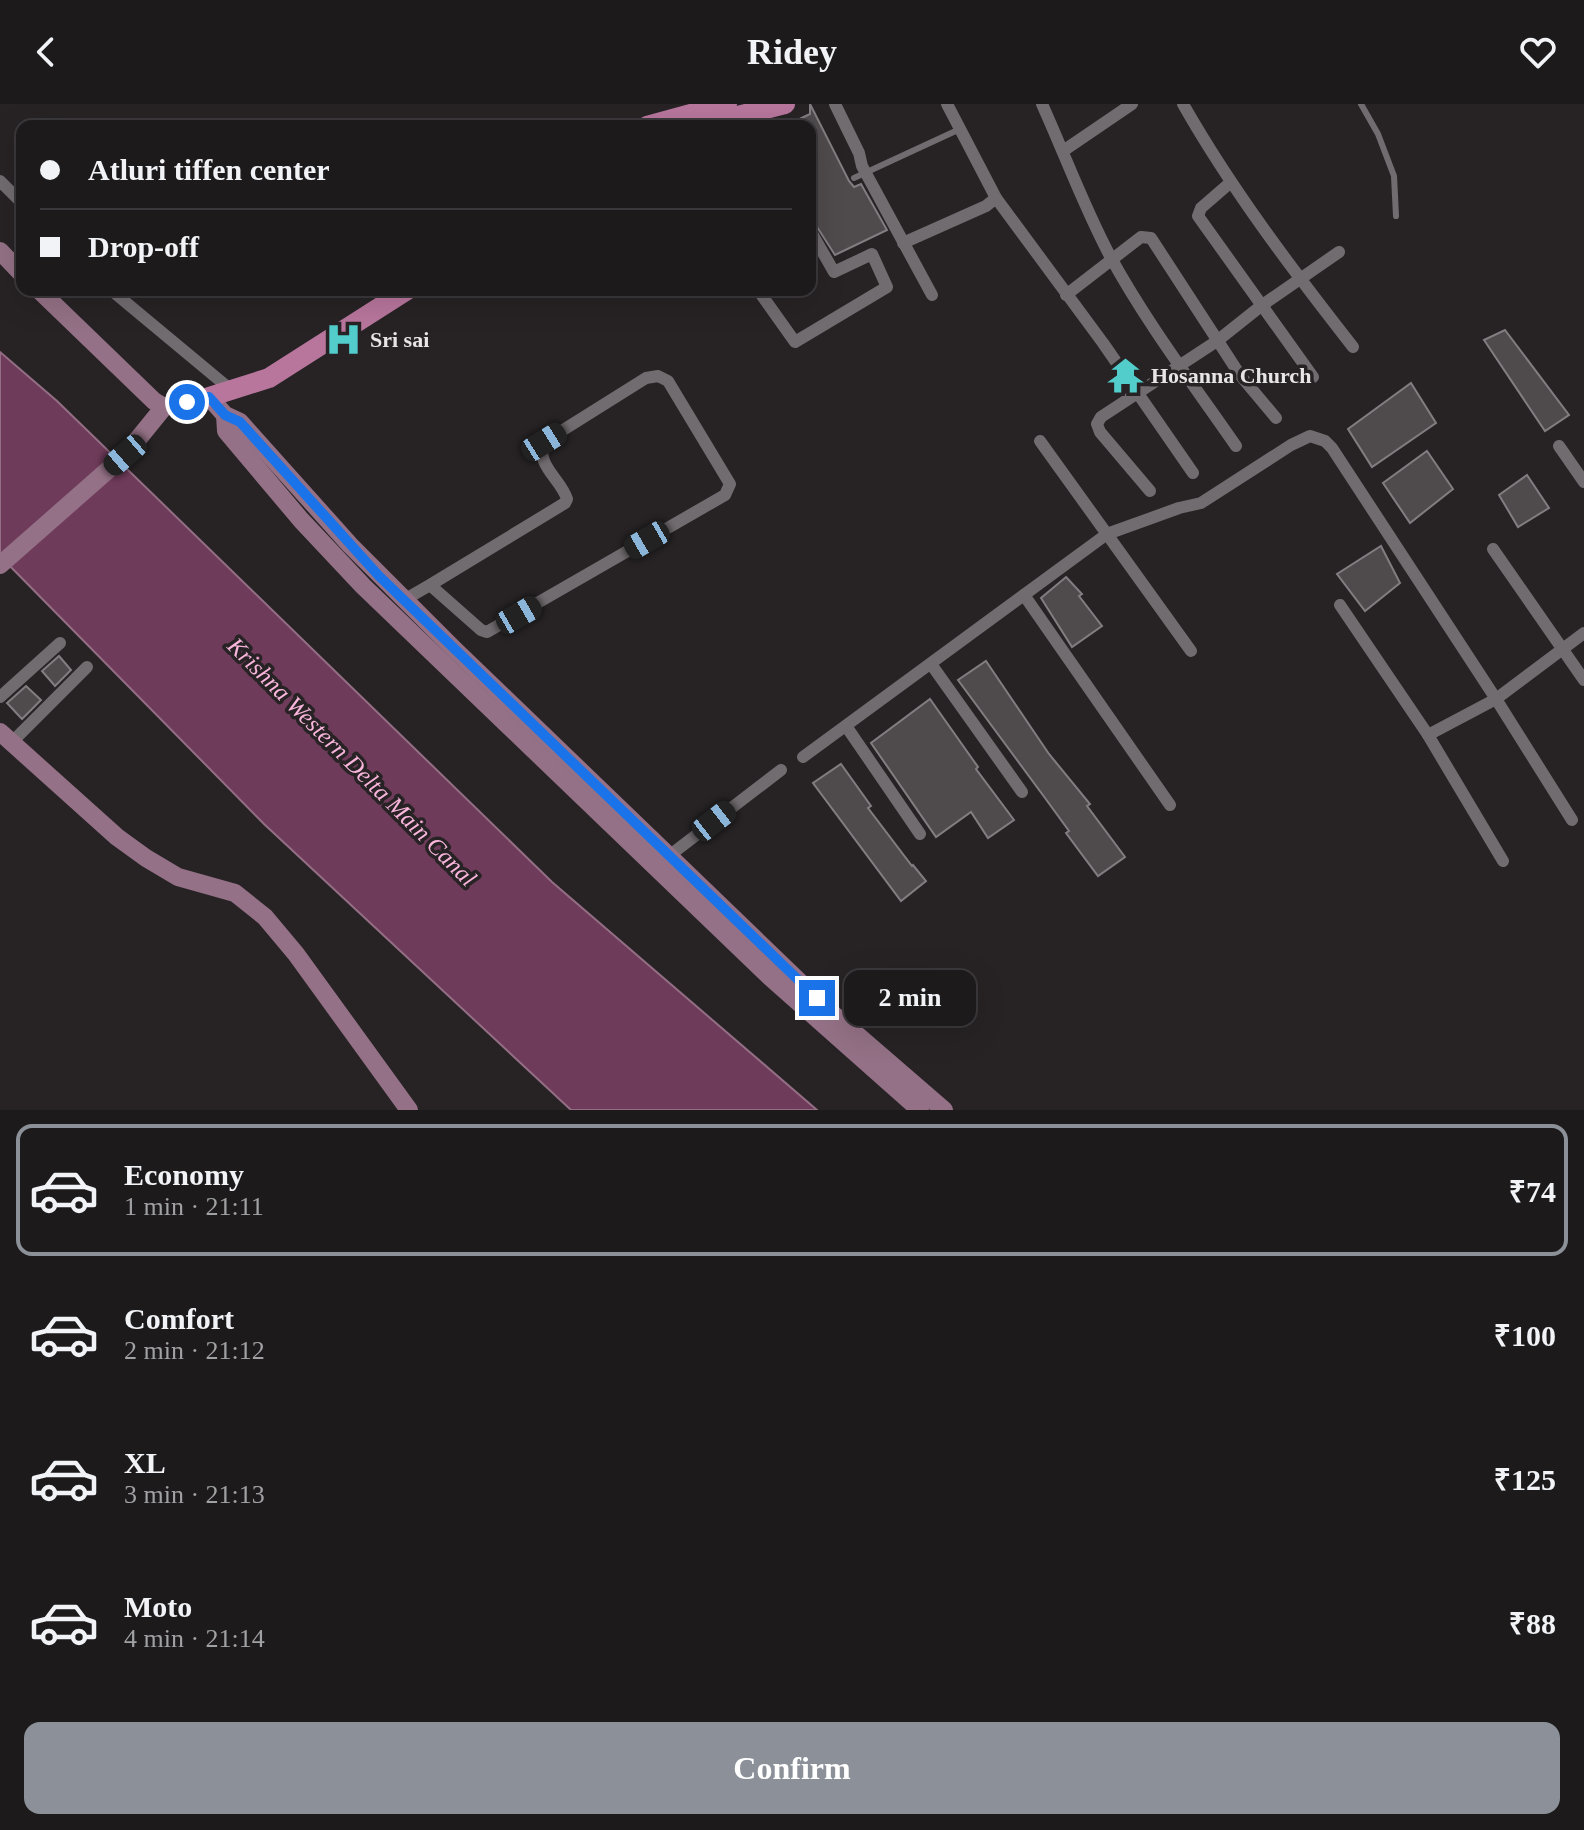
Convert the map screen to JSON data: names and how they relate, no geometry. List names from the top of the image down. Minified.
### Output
{"water":["Krishna Western Delta Main Canal"],"places":{"hospital":["Sri sai"],"temple":["Hosanna Church"]},"page":{"header":"Ridey","banner":["Atluri tiffen center","Drop-off"],"bubble":"2 min","list":[{"name":"Economy","note":"1 min · 21:11","value":"₹74"},{"name":"Comfort","note":"2 min · 21:12","value":"₹100"},{"name":"XL","note":"3 min · 21:13","value":"₹125"},{"name":"Moto","note":"4 min · 21:14","value":"₹88"}],"buttons":"Confirm"}}
